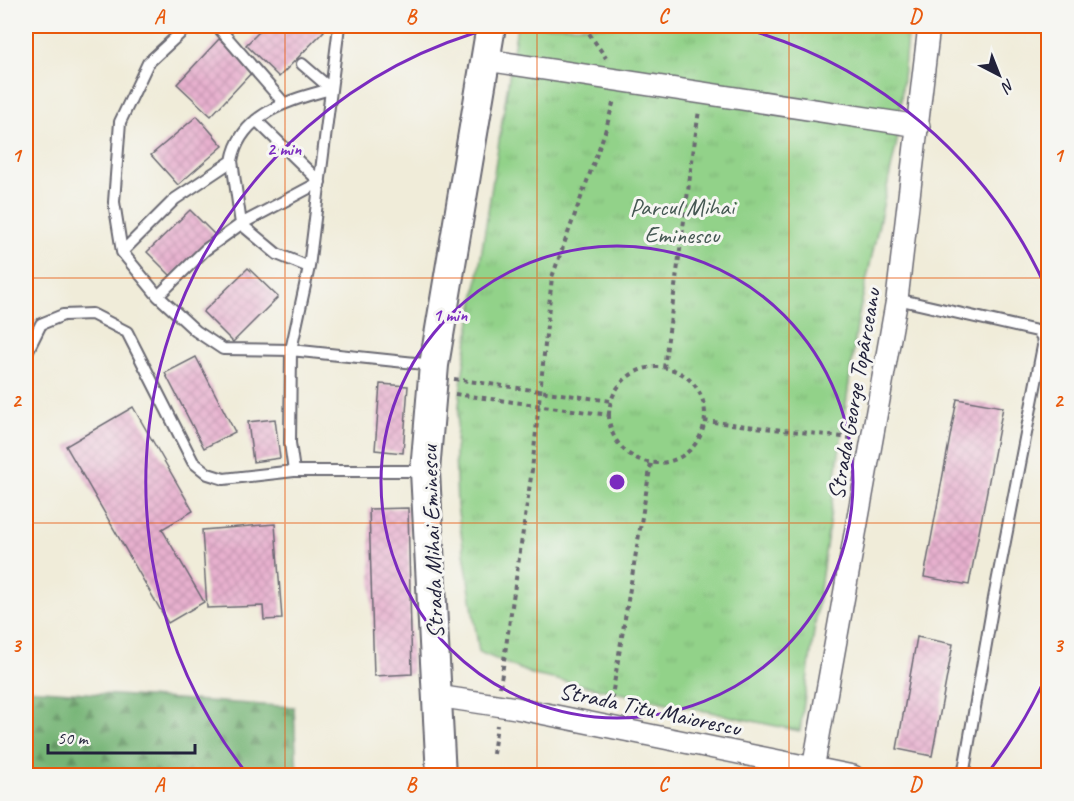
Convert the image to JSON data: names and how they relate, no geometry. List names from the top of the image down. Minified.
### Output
{"streets":{"main road":["Strada Mihai Eminescu"],"street":["Strada George Topârceanu","Strada Titu Maiorescu"]},"crossings":[["Strada George Topârceanu","Strada Titu Maiorescu"],["Strada Mihai Eminescu","Strada Titu Maiorescu"]],"parks":["Parcul Mihai Eminescu"],"scale_bar":"50 m","north":"bottom right","grid":{"columns":["A","B","C","D"],"rows":["1","2","3"]},"rings":["2 min","1 min"]}
